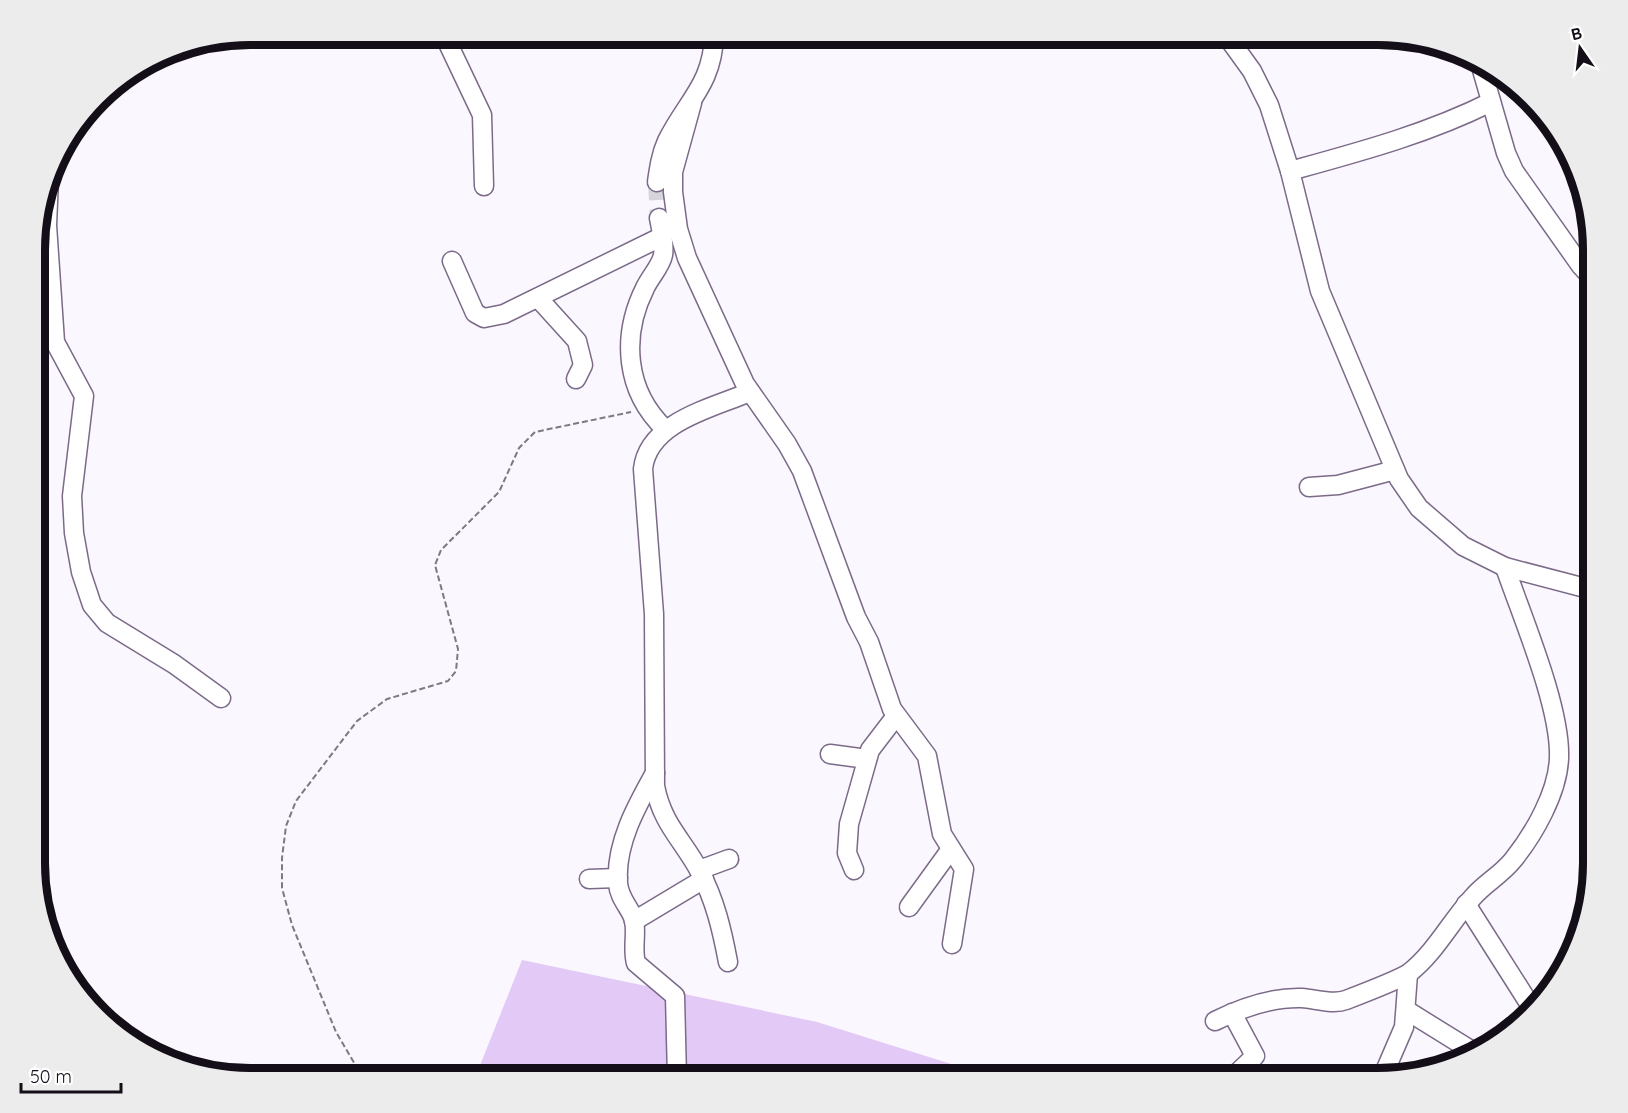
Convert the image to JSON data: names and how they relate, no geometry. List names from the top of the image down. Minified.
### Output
{"scale_bar":"50 m","north":"top"}
